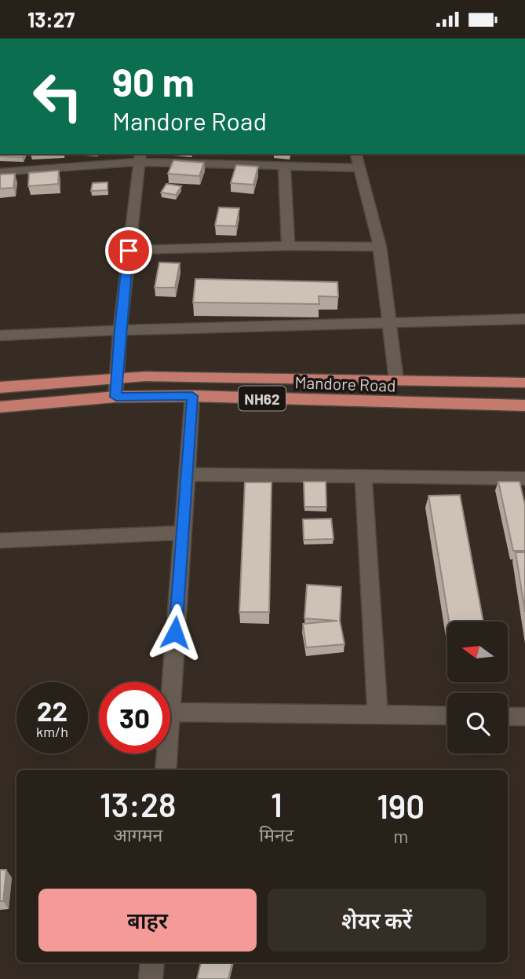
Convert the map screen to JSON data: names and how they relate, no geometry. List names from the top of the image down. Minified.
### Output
{"streets":{"highway":["Mandore Road","NH62"]},"north":"left","page":{"status":"13:27","turn":["90 m","Mandore Road"],"speed":"22 km/h","limit":"30","eta":["13:28","आगमन","1","मिनट","190","m"],"buttons":["बाहर","शेयर करें"]}}
